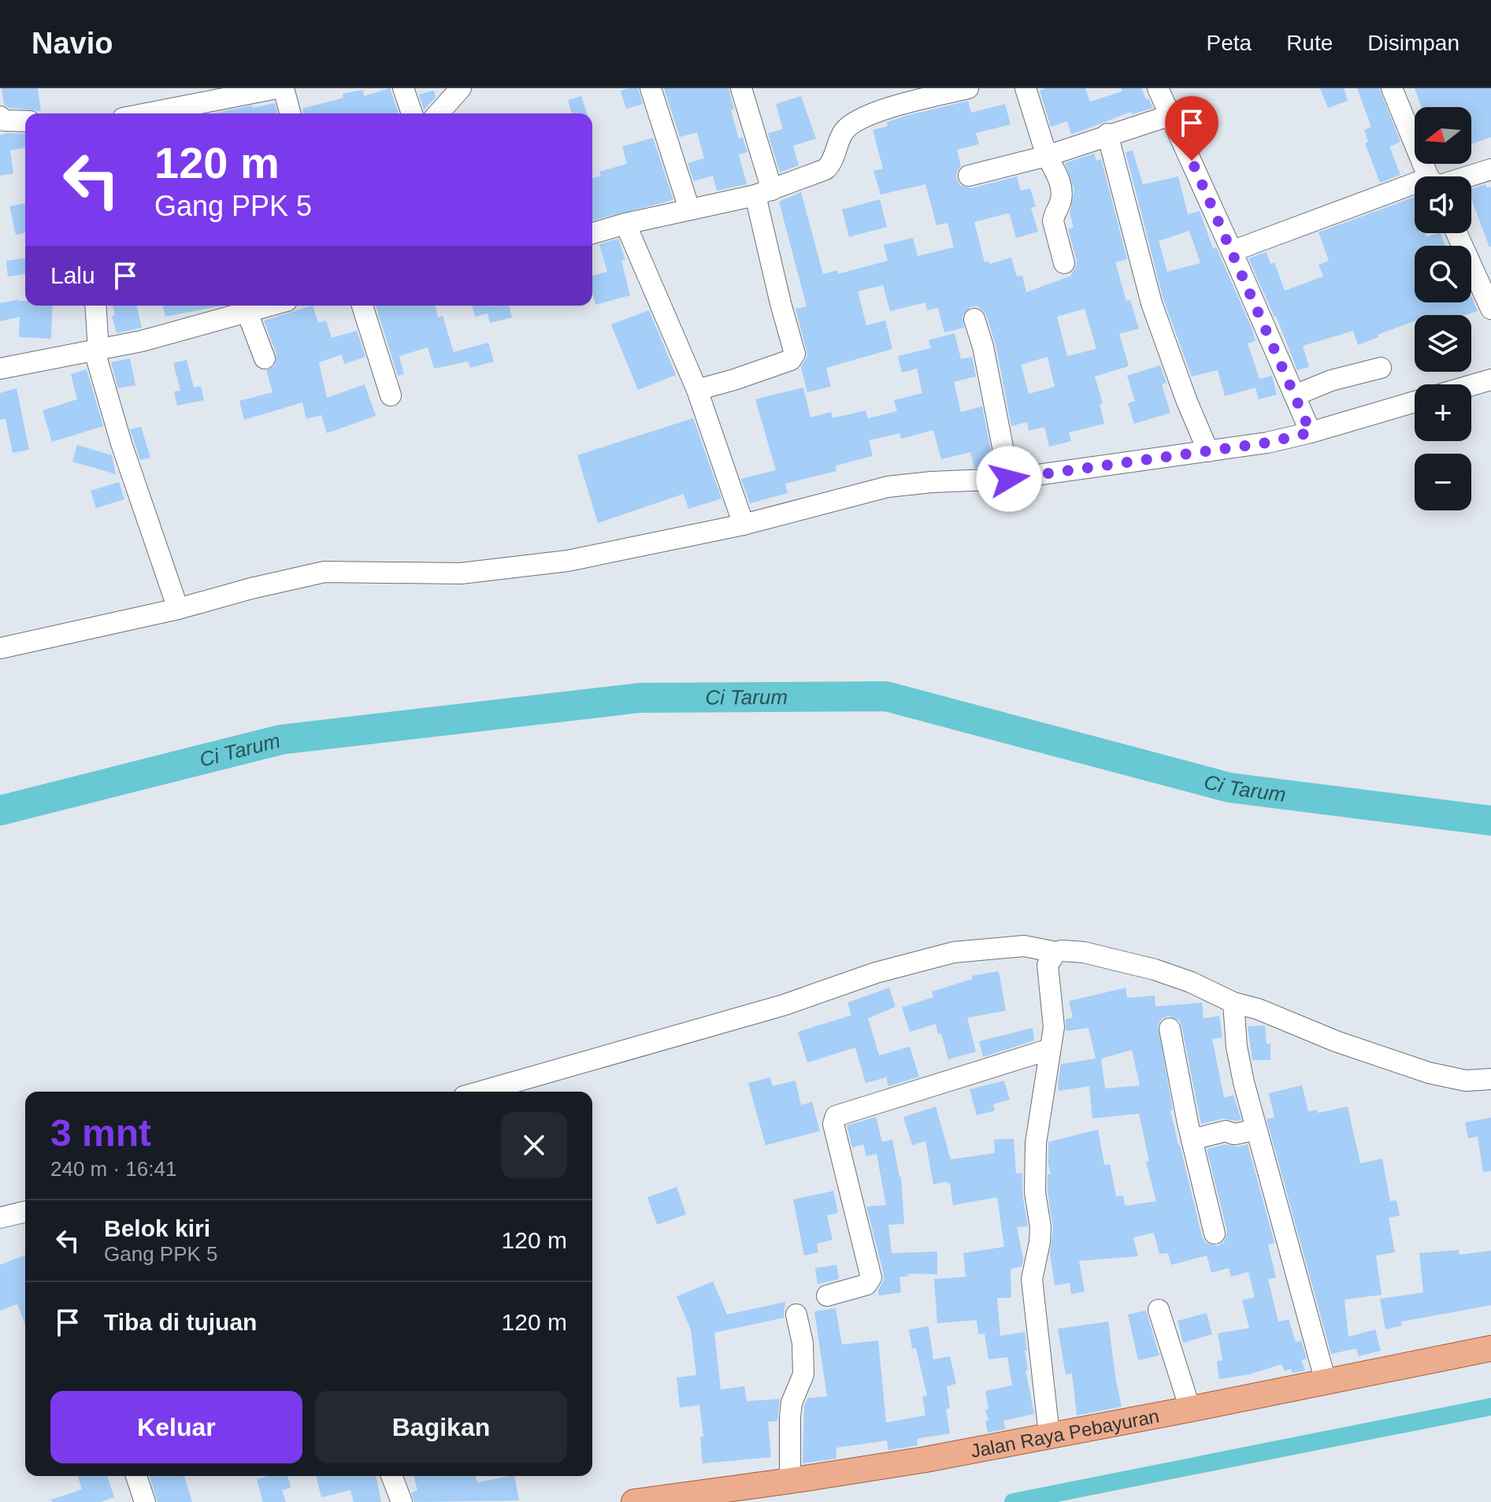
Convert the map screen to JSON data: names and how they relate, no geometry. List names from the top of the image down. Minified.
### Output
{"streets":{"main road":["Jalan Raya Pebayuran"]},"water":["Ci Tarum"],"north":"left","page":{"header":"Navio","nav":["Peta","Rute","Disimpan"],"map_buttons":["+","−"],"turn":["120 m","Gang PPK 5"],"then":"Lalu","heading":["3 mnt","240 m · 16:41"],"list":[{"name":"Belok kiri","note":"Gang PPK 5","value":"120 m"},{"name":"Tiba di tujuan","value":"120 m"}],"buttons":["Keluar","Bagikan"]}}
